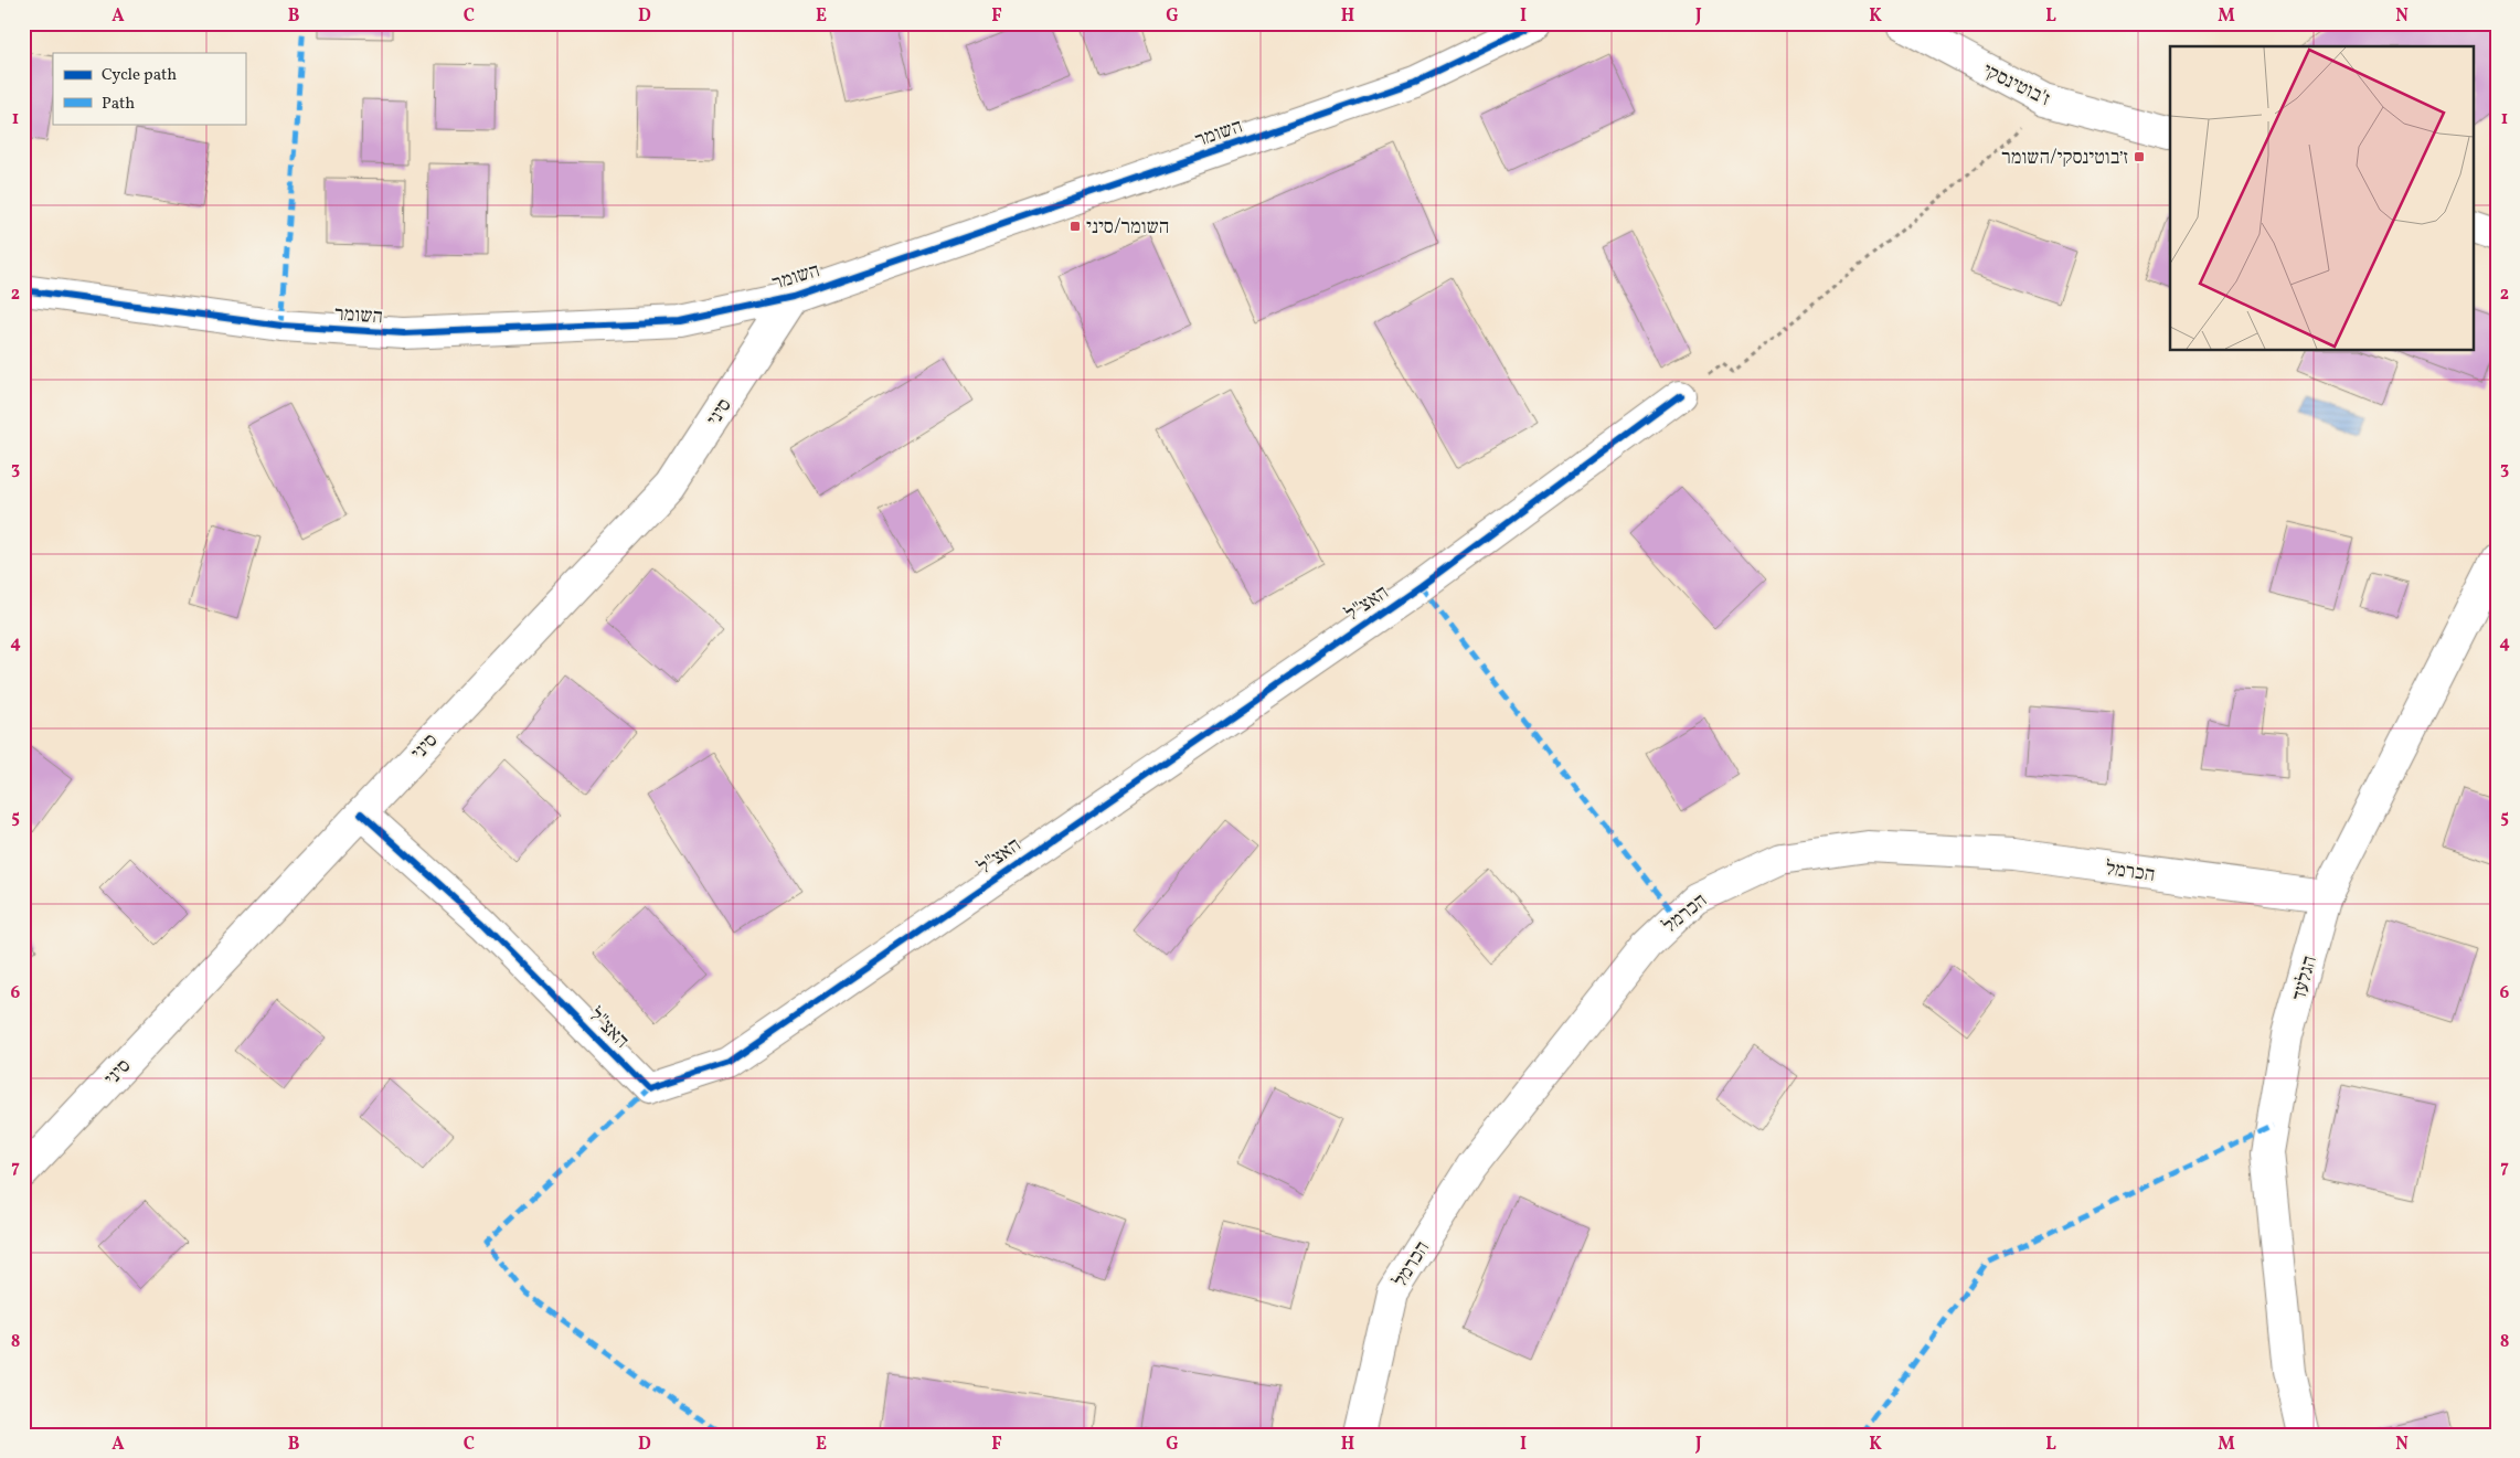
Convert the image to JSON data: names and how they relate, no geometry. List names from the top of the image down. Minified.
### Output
{"streets":{"street":["ז'בוטינסקי","השומר","סיני","האצ\"ל","הכרמל","הגלעד"]},"crossings":[["השומר","סיני"],["סיני","האצ\"ל"],["הכרמל","הגלעד"]],"places":{"transit":["ז׳בוטינסקי/השומר","השומר/סיני"]},"legend":["Cycle path","Path"],"grid":{"columns":["A","B","C","D","E","F","G","H","I","J","K","L","M","N"],"rows":["1","2","3","4","5","6","7","8"]}}
